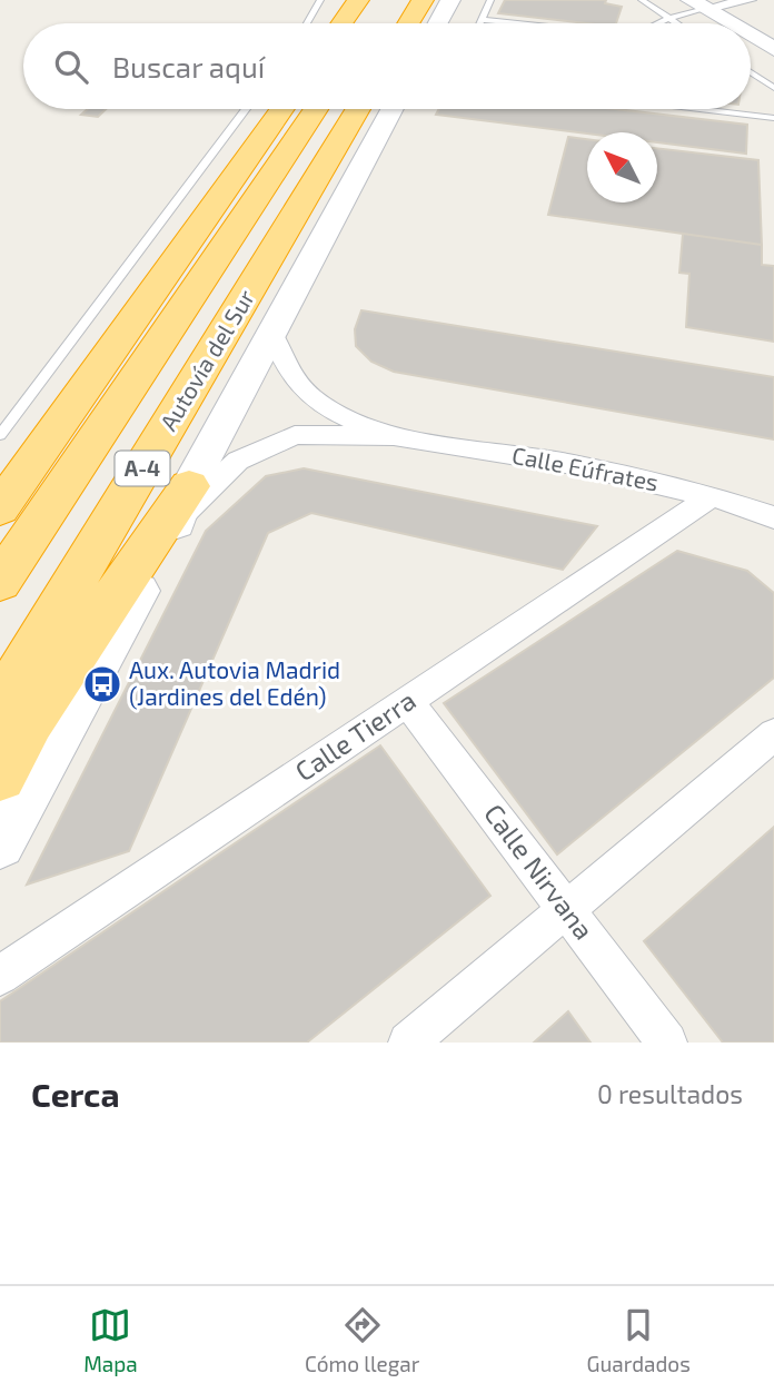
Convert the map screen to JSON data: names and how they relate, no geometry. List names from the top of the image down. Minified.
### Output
{"streets":{"highway":["Autovía del Sur","A-4"],"street":["Calle Eúfrates","Calle Tierra","Calle Nirvana"]},"crossings":[["Calle Eúfrates","Calle Tierra"],["Calle Tierra","Calle Nirvana"]],"places":{"bus stop":["Aux. Autovia Madrid (Jardines del Edén)"]},"north":"top left","page":{"search":"Buscar aquí","heading":["Cerca","0 resultados"],"nav":["Mapa","Cómo llegar","Guardados"]}}
